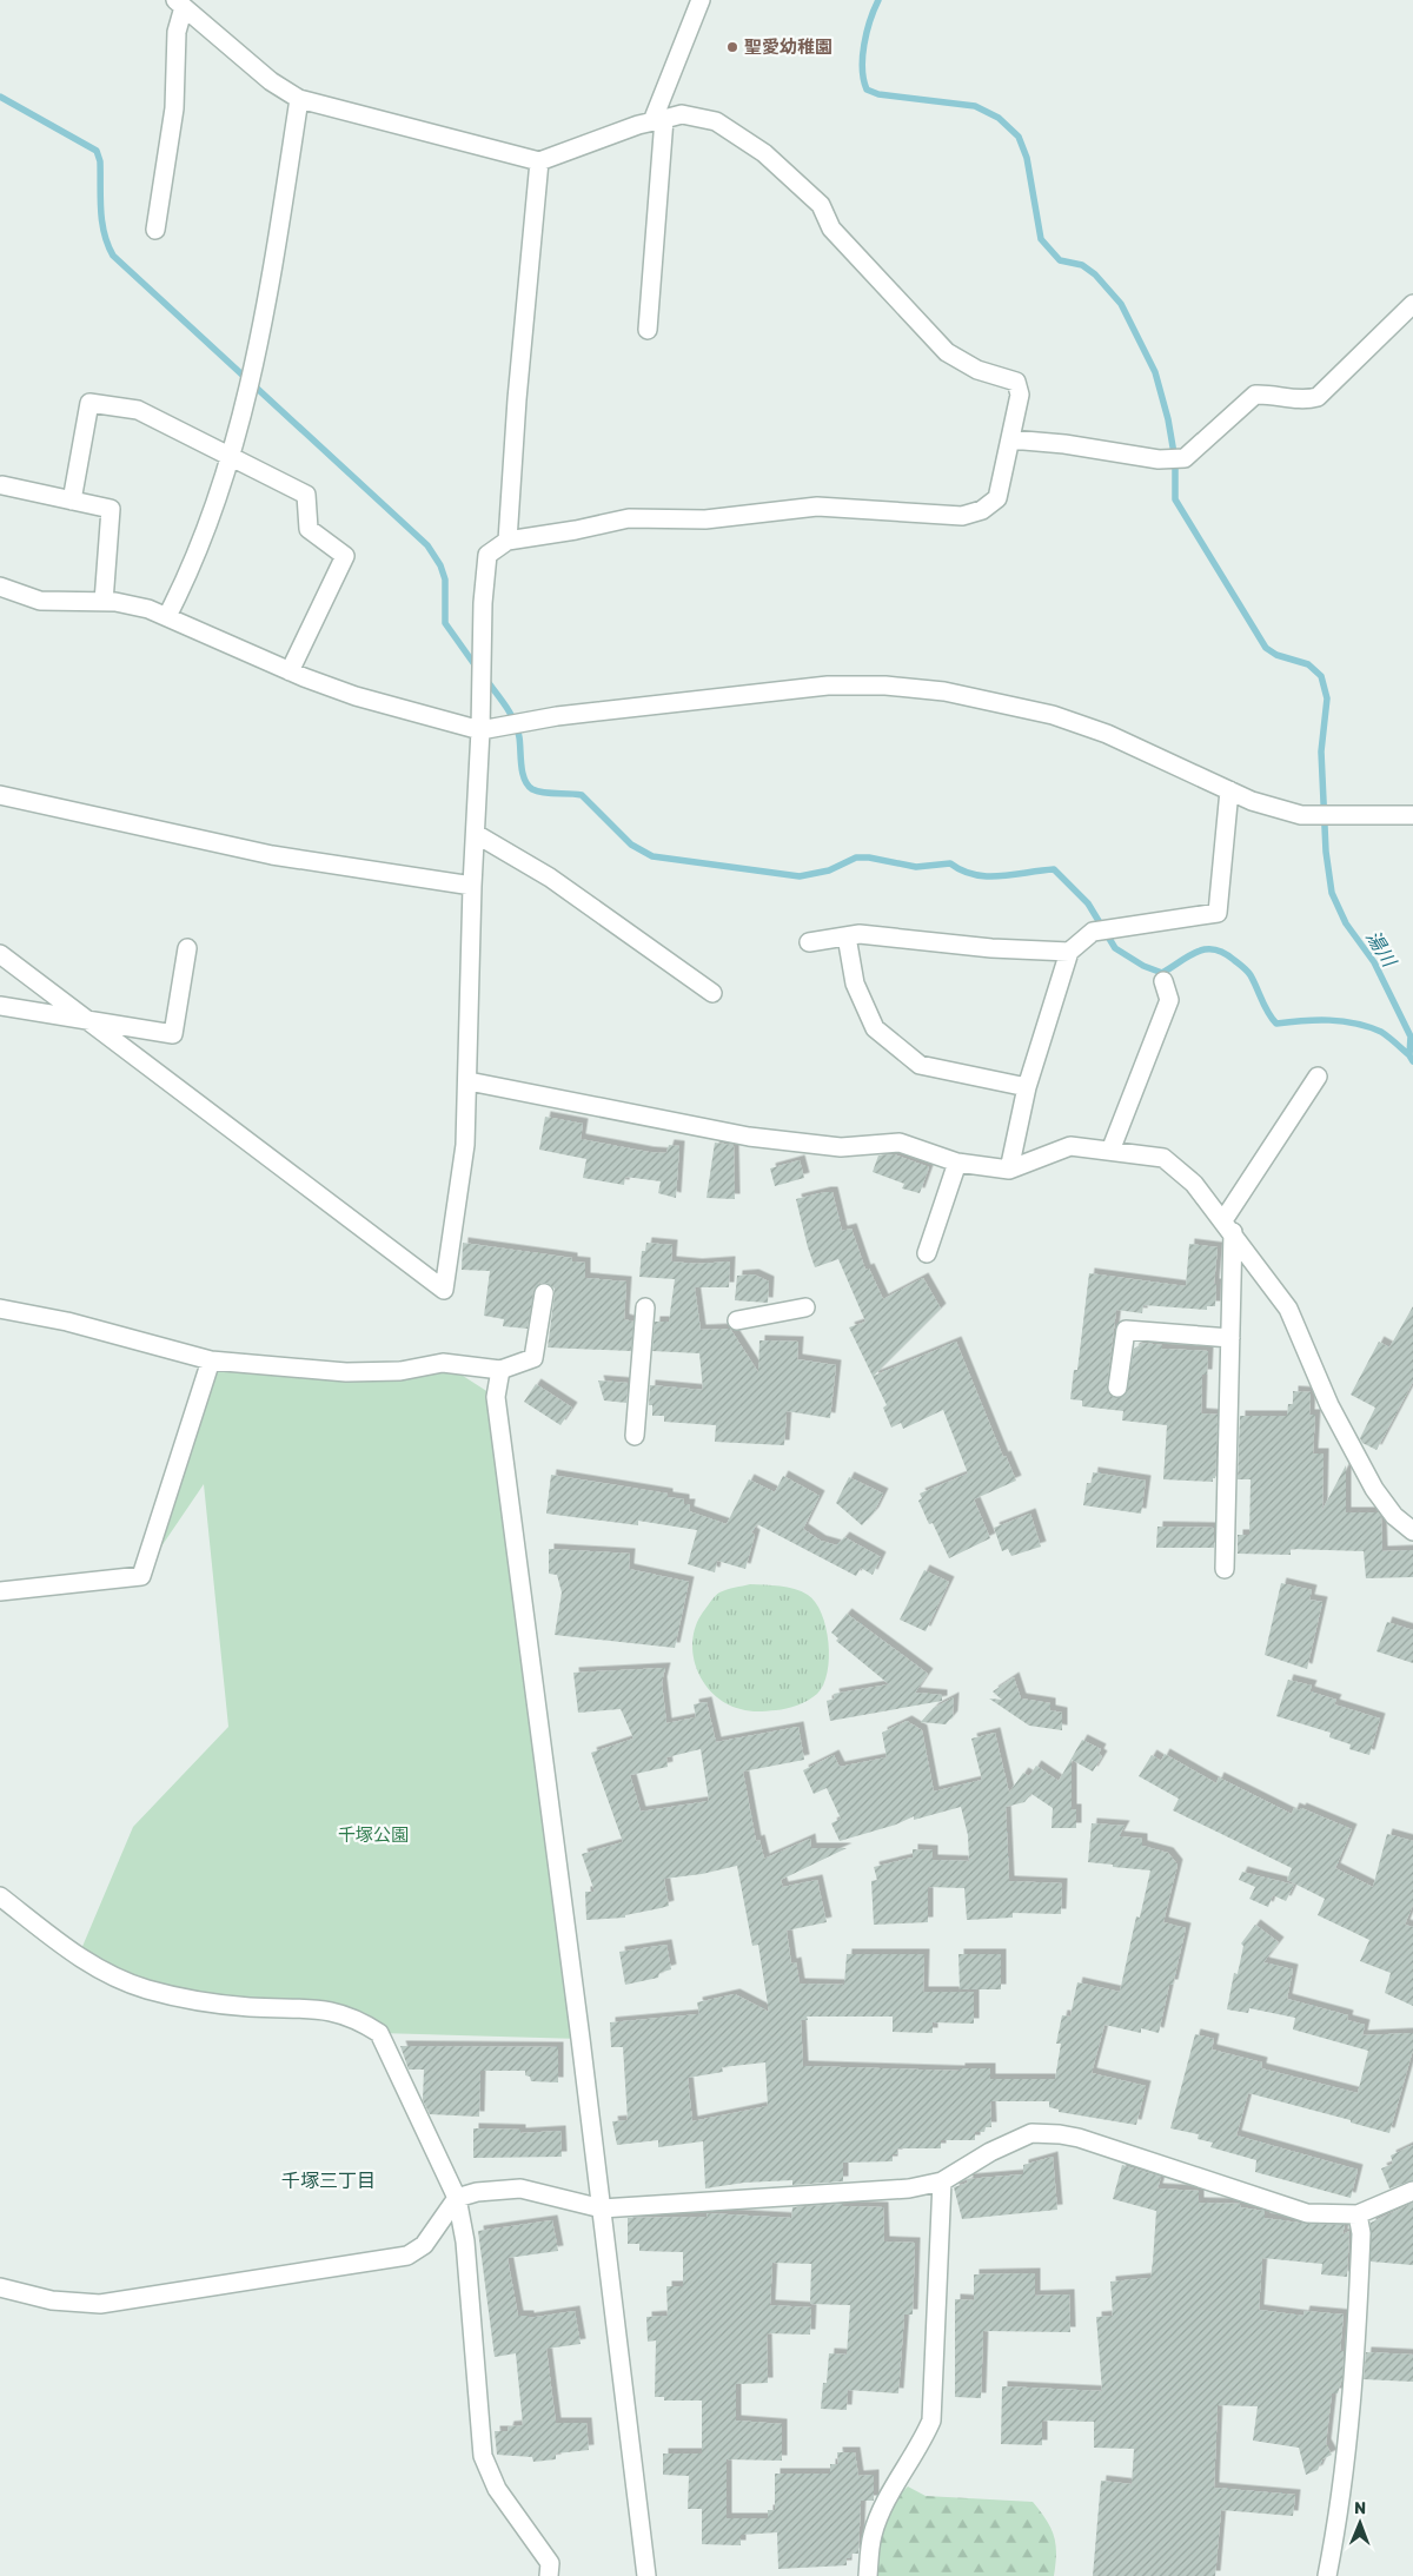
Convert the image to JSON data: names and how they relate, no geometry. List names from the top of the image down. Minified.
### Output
{"districts":["千塚三丁目"],"water":["湯川"],"parks":["千塚公園"],"places":["聖愛幼稚園"],"north":"top"}
